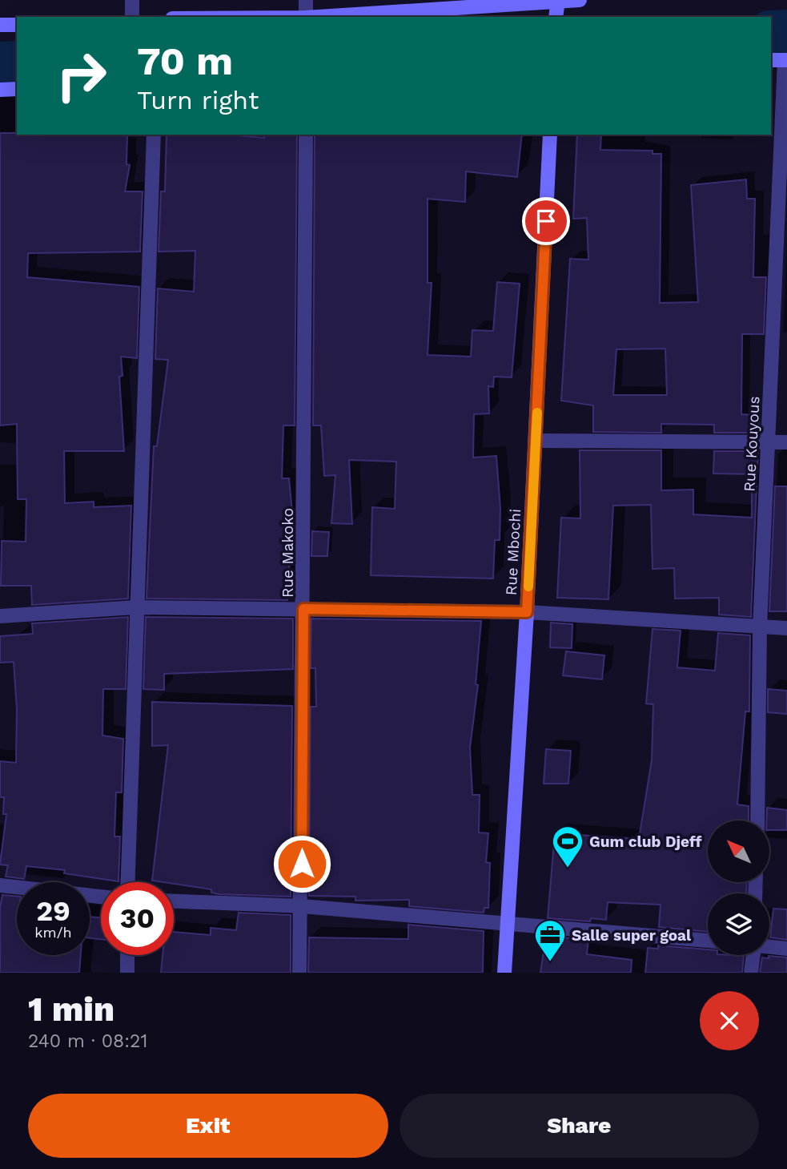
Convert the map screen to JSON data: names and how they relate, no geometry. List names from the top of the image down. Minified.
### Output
{"streets":{"main road":["Rue Mbochi"],"street":["Rue Kouyous","Rue Makoko"]},"places":{"sports":["Gum club Djeff"],"office":["Salle super goal"]},"north":"top left","page":{"turn":["70 m","Turn right"],"speed":"29 km/h","limit":"30","heading":["1 min","240 m · 08:21"],"buttons":["Exit","Share"]}}
